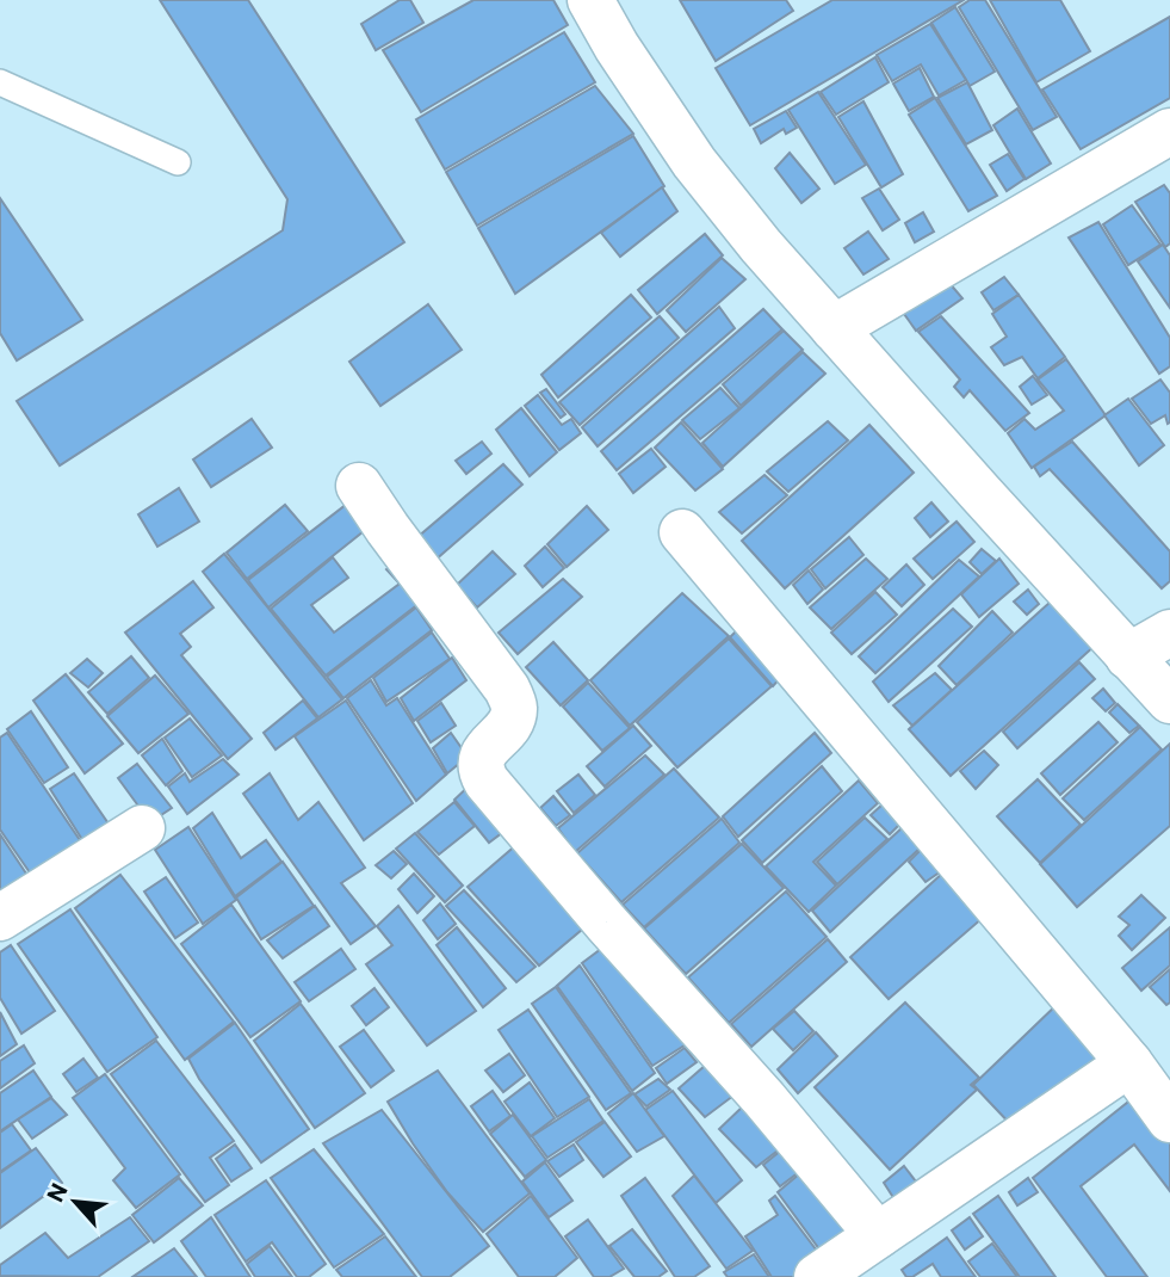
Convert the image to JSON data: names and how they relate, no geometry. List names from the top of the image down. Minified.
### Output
{"north":"top left"}
